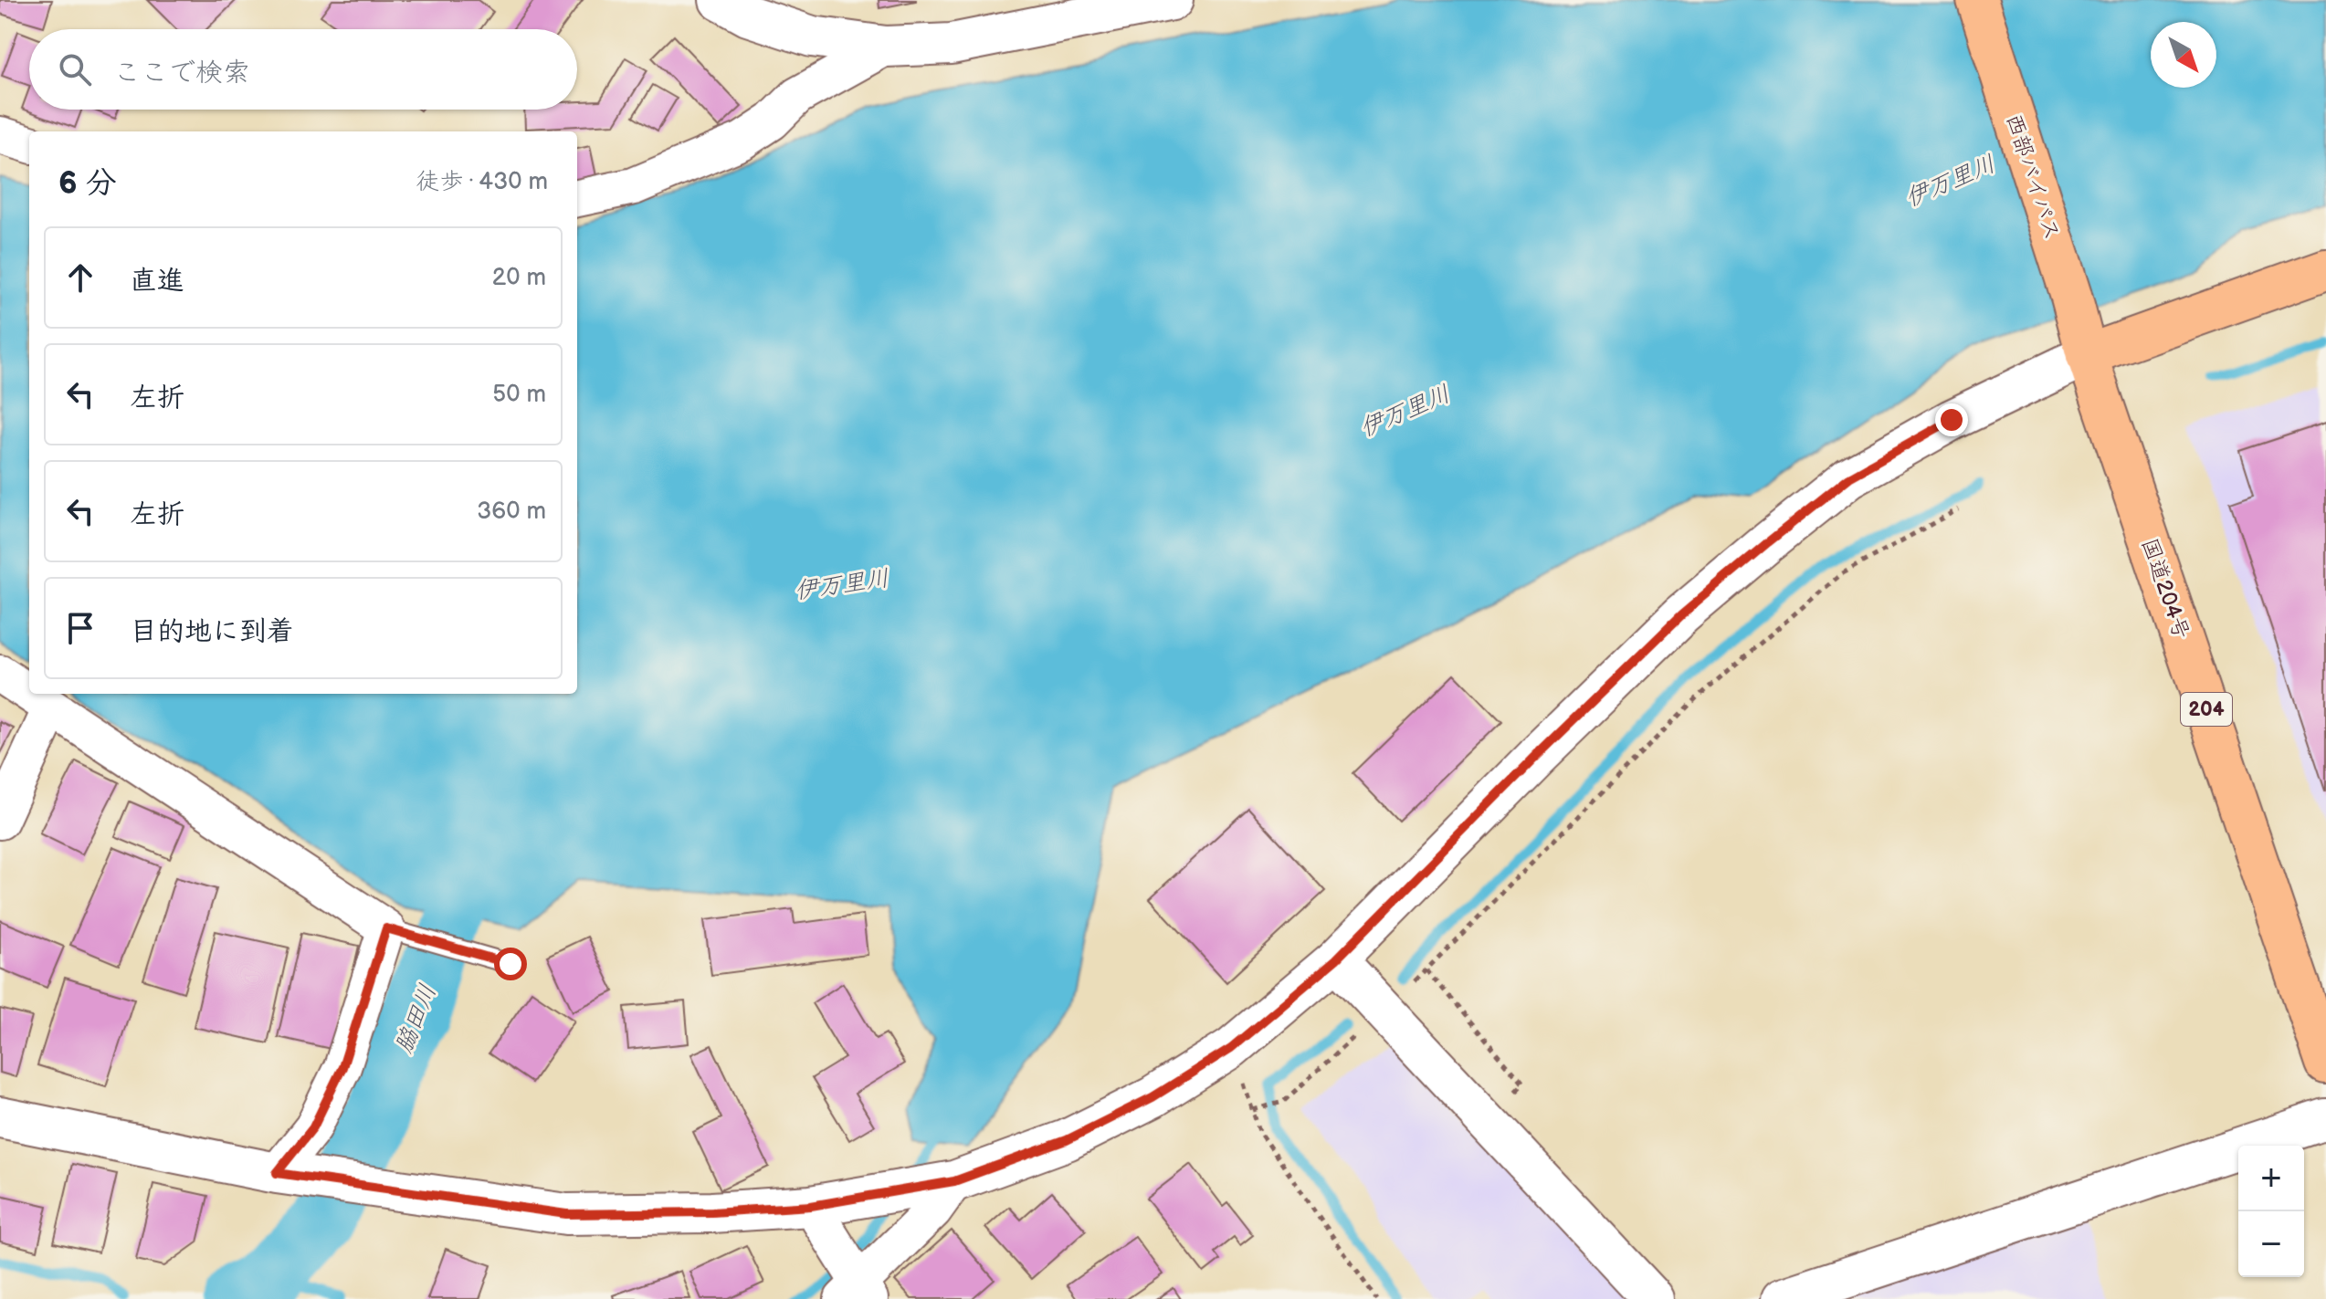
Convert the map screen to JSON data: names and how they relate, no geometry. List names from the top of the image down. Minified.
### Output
{"streets":{"highway":["西部バイパス","国道204号","204"]},"crossings":[["西部バイパス","国道204号"]],"water":["伊万里川","脇田川"],"north":"bottom right","page":{"search":"ここで検索","heading":["6 分","徒歩 · 430 m"],"list":[["直進","20 m"],["左折","50 m"],["左折","360 m"],"目的地に到着"],"map_buttons":["+","−"]}}
